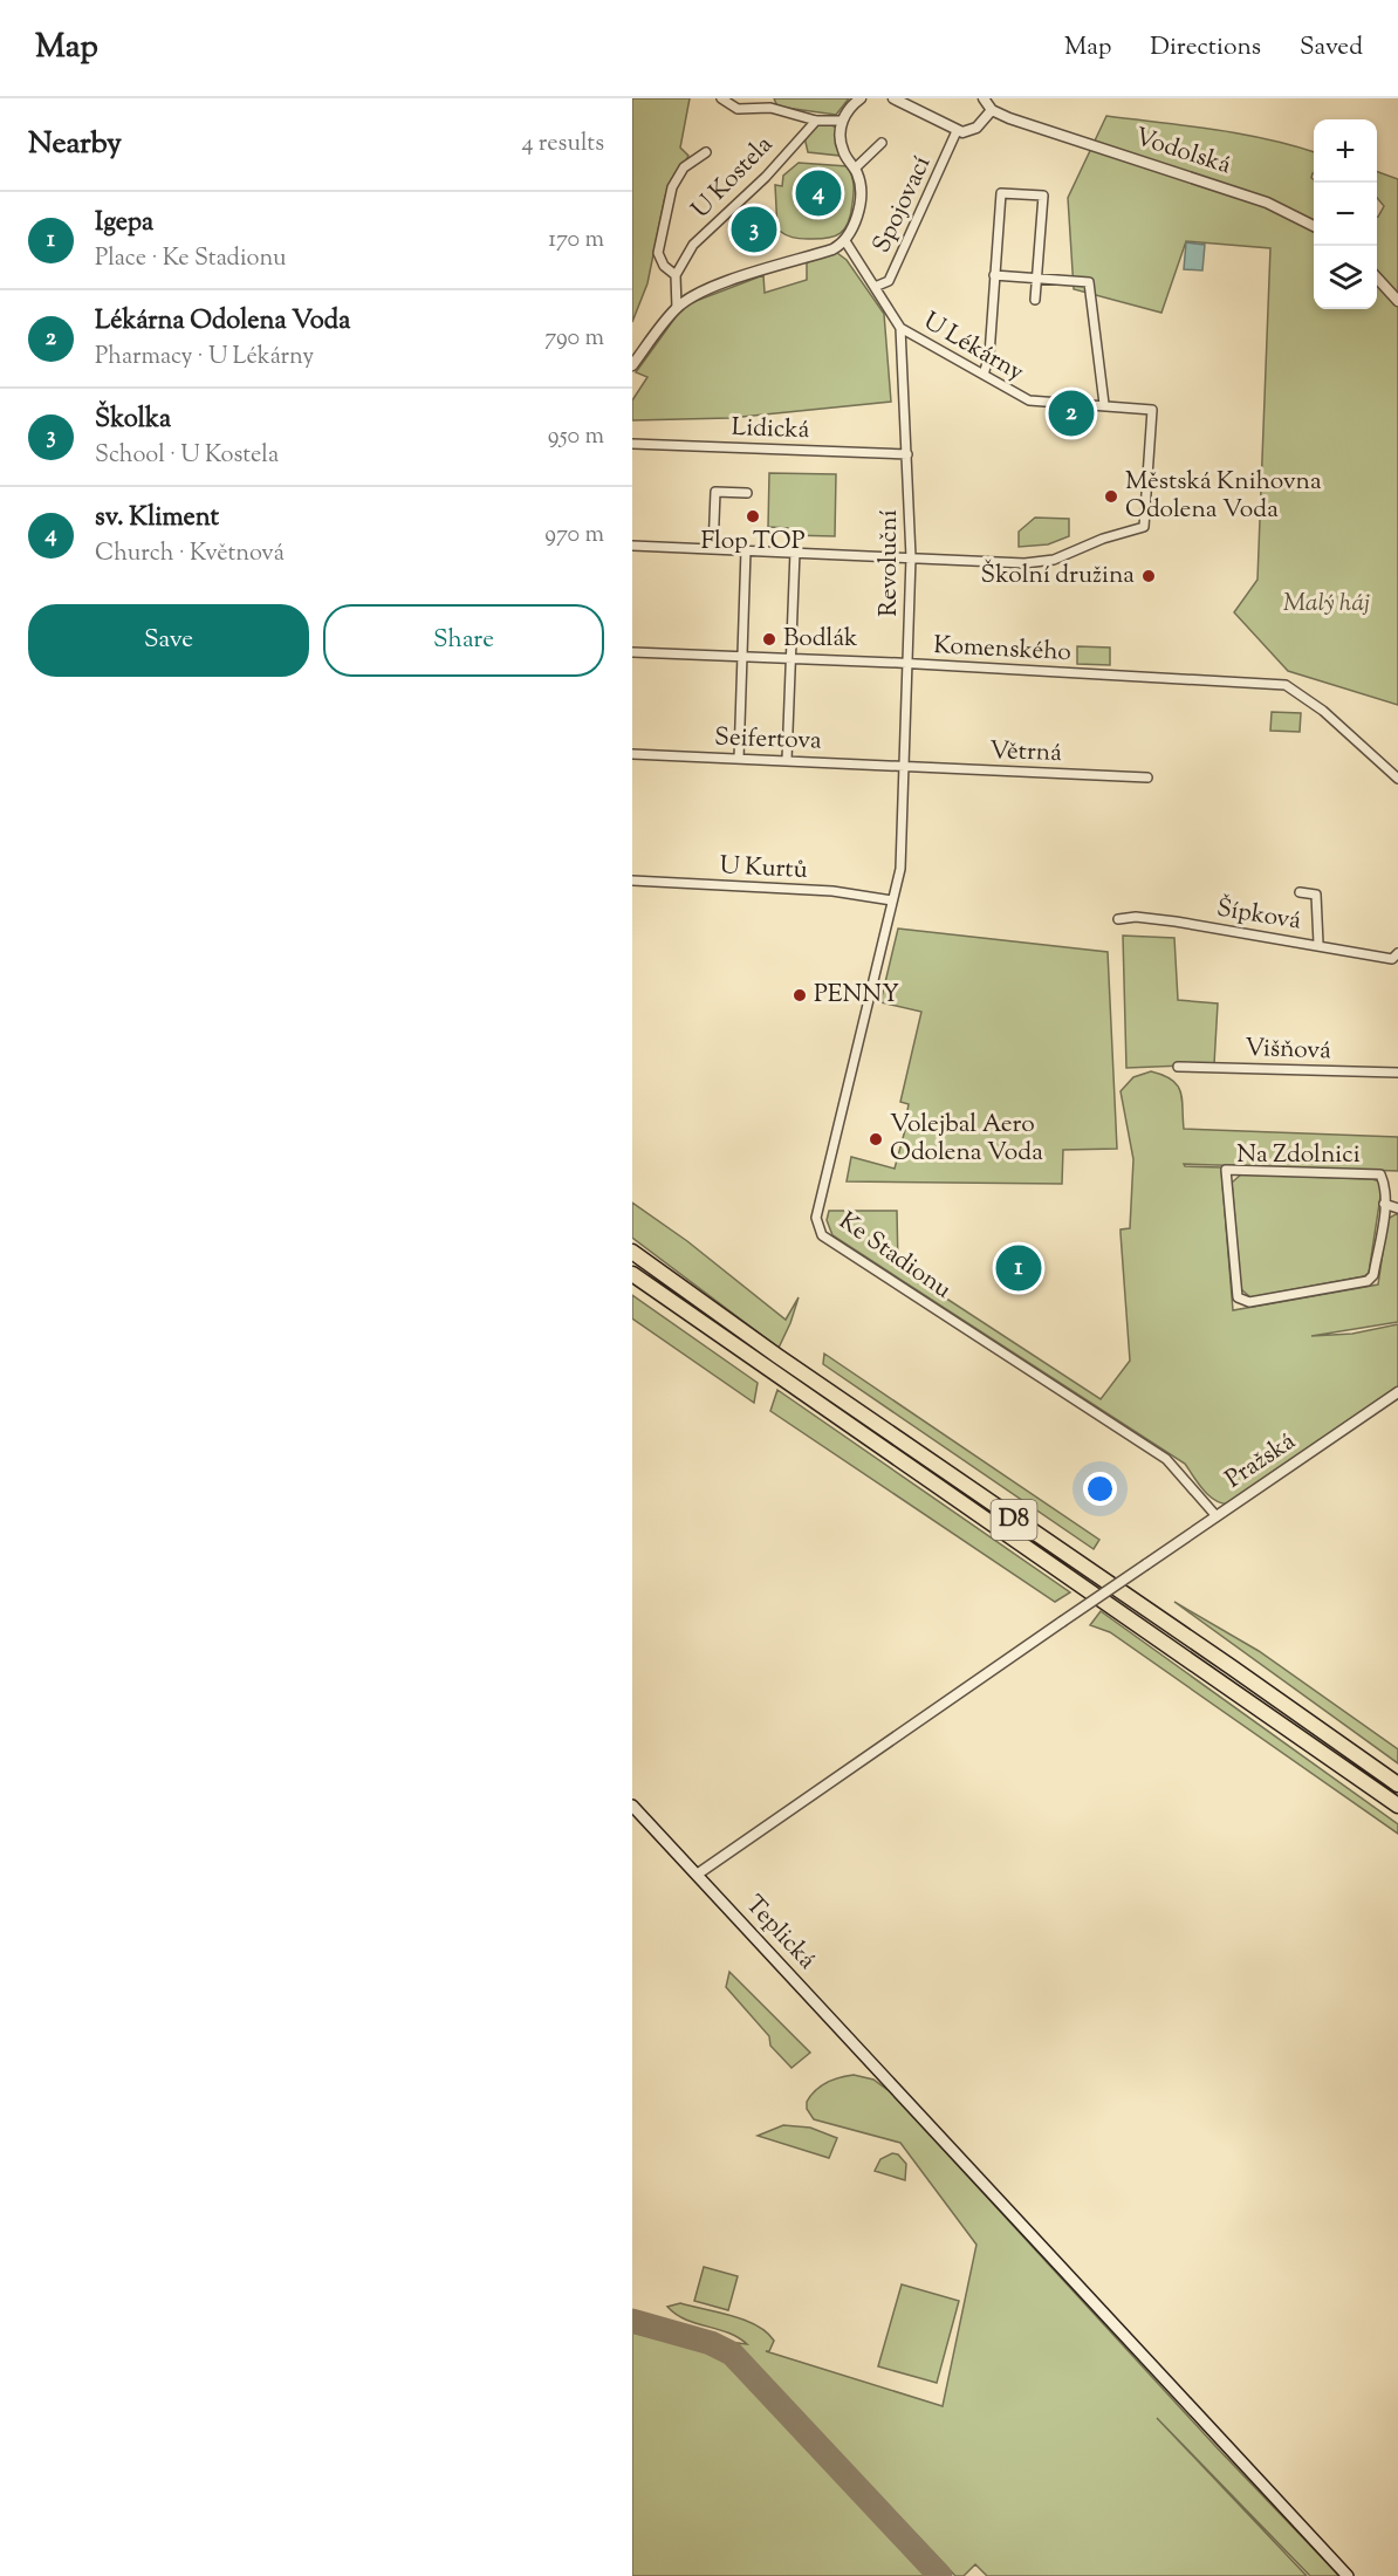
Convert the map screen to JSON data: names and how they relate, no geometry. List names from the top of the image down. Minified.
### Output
{"streets":{"highway":["D8"],"main road":["Teplická"],"street":["Vodolská","U Kostela","Spojovací","U Lékárny","Lidická","Revoluční","Komenského","Seifertova","Větrná","U Kurtů","Šípková","Višňová","Na Zdolnici","Ke Stadionu","Pražská"]},"crossings":[["U Lékárny","Revoluční"],["Lidická","Revoluční"],["Revoluční","Komenského"],["Revoluční","Seifertova"],["Revoluční","Větrná"],["Revoluční","U Kurtů"],["Revoluční","Ke Stadionu"],["Seifertova","Větrná"],["U Kurtů","Ke Stadionu"],["Ke Stadionu","Pražská"],["Pražská","Teplická"]],"parks":["Malý háj"],"places":["Městská Knihovna Odolena Voda","Flop TOP","Školní družina","Bodlák","PENNY","Volejbal Aero Odolena Voda"],"page":{"header":"Map","nav":["Map","Directions","Saved"],"heading":["Nearby","4 results"],"map_buttons":["+","−"],"pins":["4","3","2","1"],"list":[{"mark":"1","name":"Igepa","note":"Place · Ke Stadionu","value":"170 m"},{"mark":"2","name":"Lékárna Odolena Voda","note":"Pharmacy · U Lékárny","value":"790 m"},{"mark":"3","name":"Školka","note":"School · U Kostela","value":"950 m"},{"mark":"4","name":"sv. Kliment","note":"Church · Květnová","value":"970 m"}],"buttons":["Save","Share"]}}
